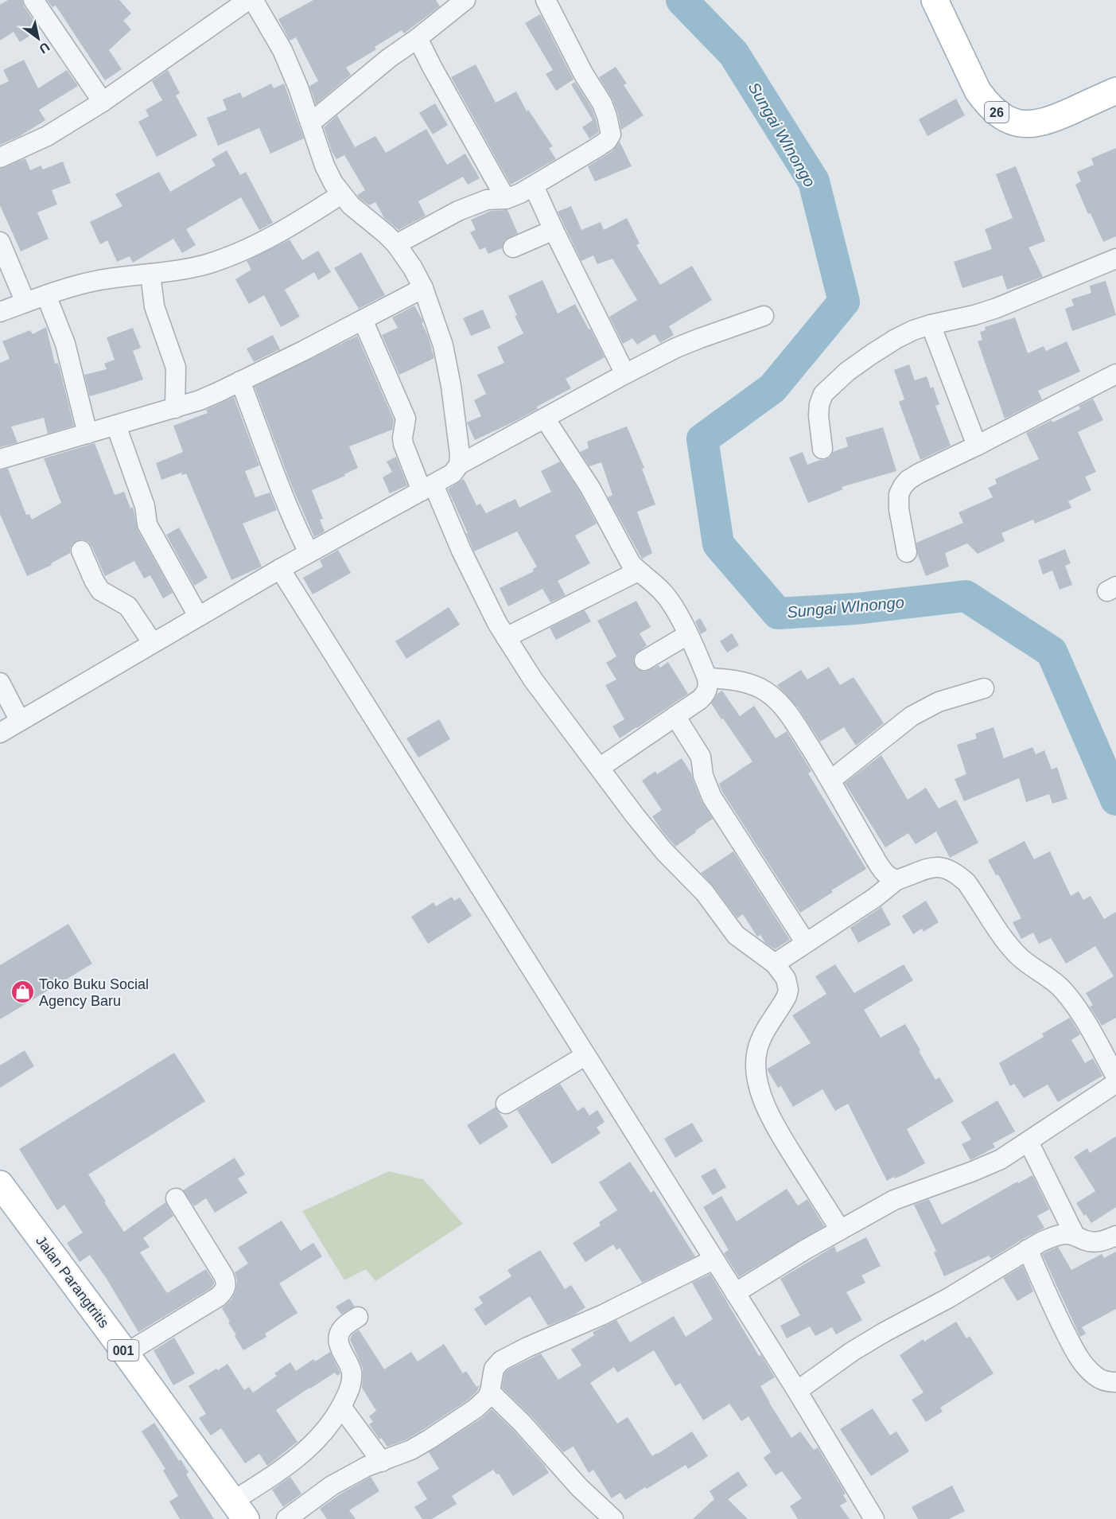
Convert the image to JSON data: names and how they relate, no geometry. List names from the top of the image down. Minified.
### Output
{"streets":{"main road":["26","Jalan Parangtritis","001"]},"water":["Sungai WInongo"],"places":{"shop":["Toko Buku Social Agency Baru"]},"north":"bottom right"}
